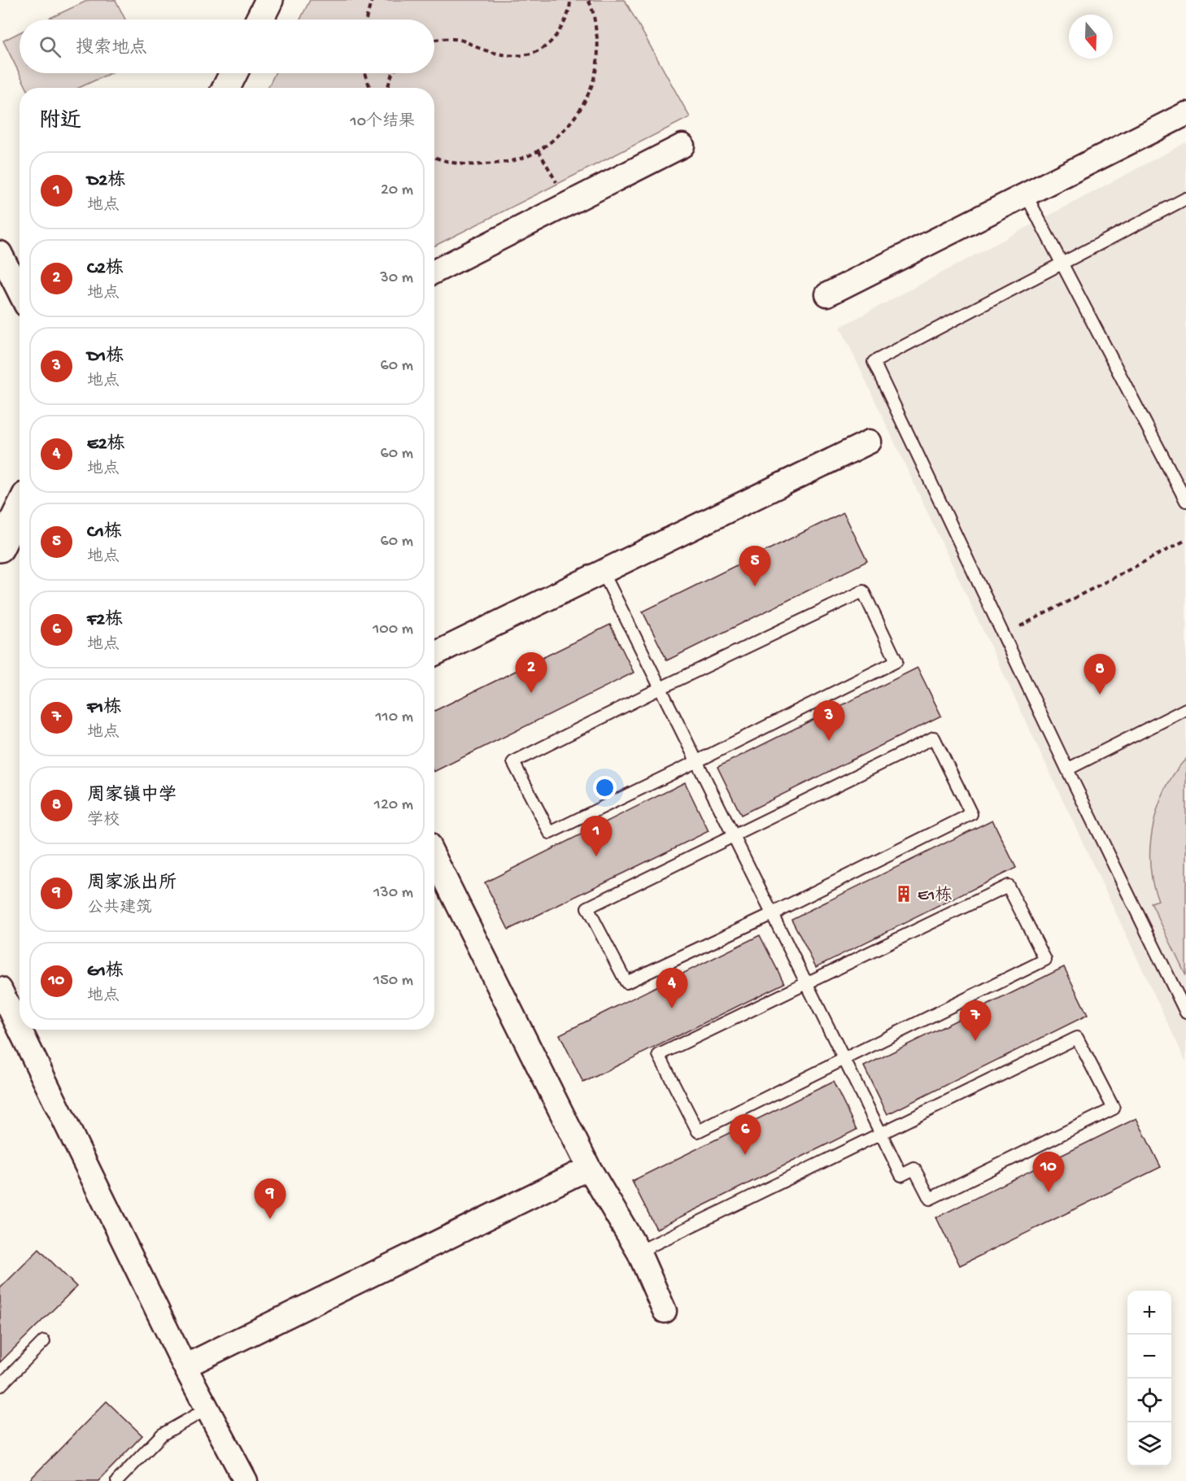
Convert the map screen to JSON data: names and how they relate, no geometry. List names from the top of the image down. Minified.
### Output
{"places":{"building":["E1栋"]},"north":"bottom","page":{"search":"搜索地点","heading":["附近","10个结果"],"list":[{"mark":"1","name":"D2栋","note":"地点","value":"20 m"},{"mark":"2","name":"C2栋","note":"地点","value":"30 m"},{"mark":"3","name":"D1栋","note":"地点","value":"60 m"},{"mark":"4","name":"E2栋","note":"地点","value":"60 m"},{"mark":"5","name":"C1栋","note":"地点","value":"60 m"},{"mark":"6","name":"F2栋","note":"地点","value":"100 m"},{"mark":"7","name":"F1栋","note":"地点","value":"110 m"},{"mark":"8","name":"周家镇中学","note":"学校","value":"120 m"},{"mark":"9","name":"周家派出所","note":"公共建筑","value":"130 m"},{"mark":"10","name":"G1栋","note":"地点","value":"150 m"}],"pins":["5","2","8","3","1","4","7","6","10","9"],"map_buttons":["+","−"]}}
